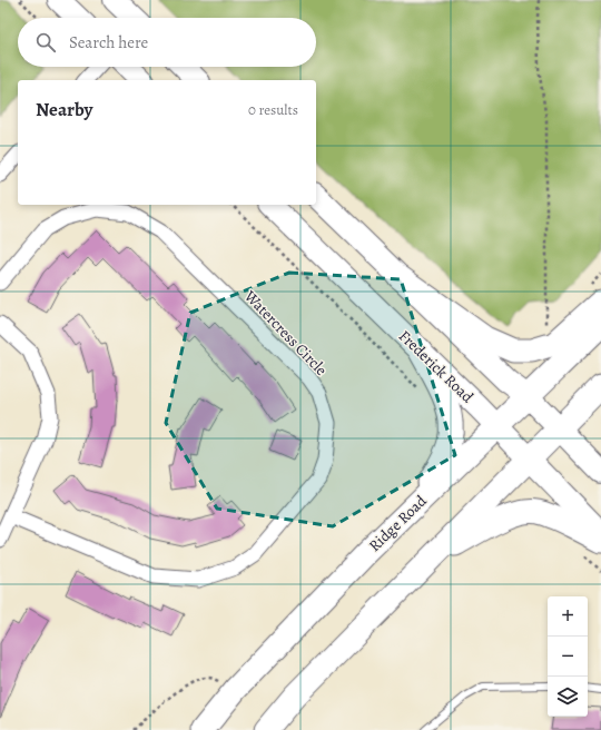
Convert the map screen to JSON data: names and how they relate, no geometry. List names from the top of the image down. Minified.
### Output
{"streets":{"highway":["Ridge Road"],"main road":["Frederick Road"],"street":["Watercress Circle"]},"crossings":[["Frederick Road","Ridge Road"]],"page":{"search":"Search here","heading":["Nearby","0 results"],"map_buttons":["+","−"]}}
